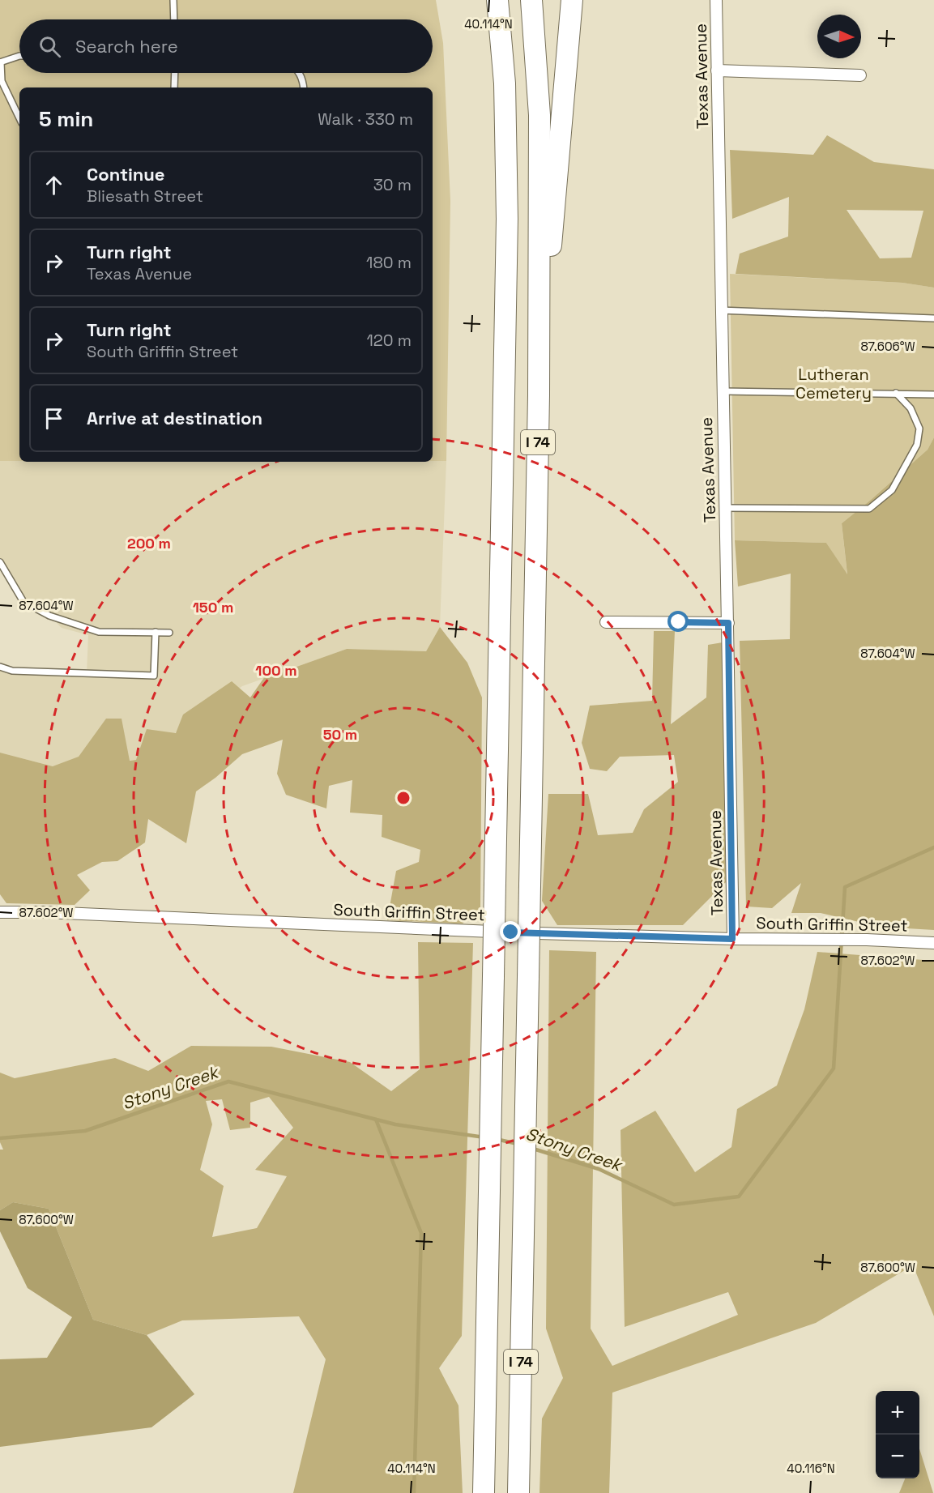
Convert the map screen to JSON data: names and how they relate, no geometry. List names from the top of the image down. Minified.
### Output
{"streets":{"highway":["I 74"],"street":["Texas Avenue","South Griffin Street"]},"crossings":[["Texas Avenue","South Griffin Street"]],"water":["Stony Creek"],"parks":["Lutheran Cemetery"],"north":"right","page":{"search":"Search here","heading":["5 min","Walk · 330 m"],"list":[["Continue","Bliesath Street","30 m"],["Turn right","Texas Avenue","180 m"],["Turn right","South Griffin Street","120 m"],"Arrive at destination"],"map_buttons":["+","−"]},"coordinates":["40.114°N","87.606°W","87.604°W","87.602°W","87.600°W","40.116°N"],"rings":["200 m","150 m","100 m","50 m"]}
